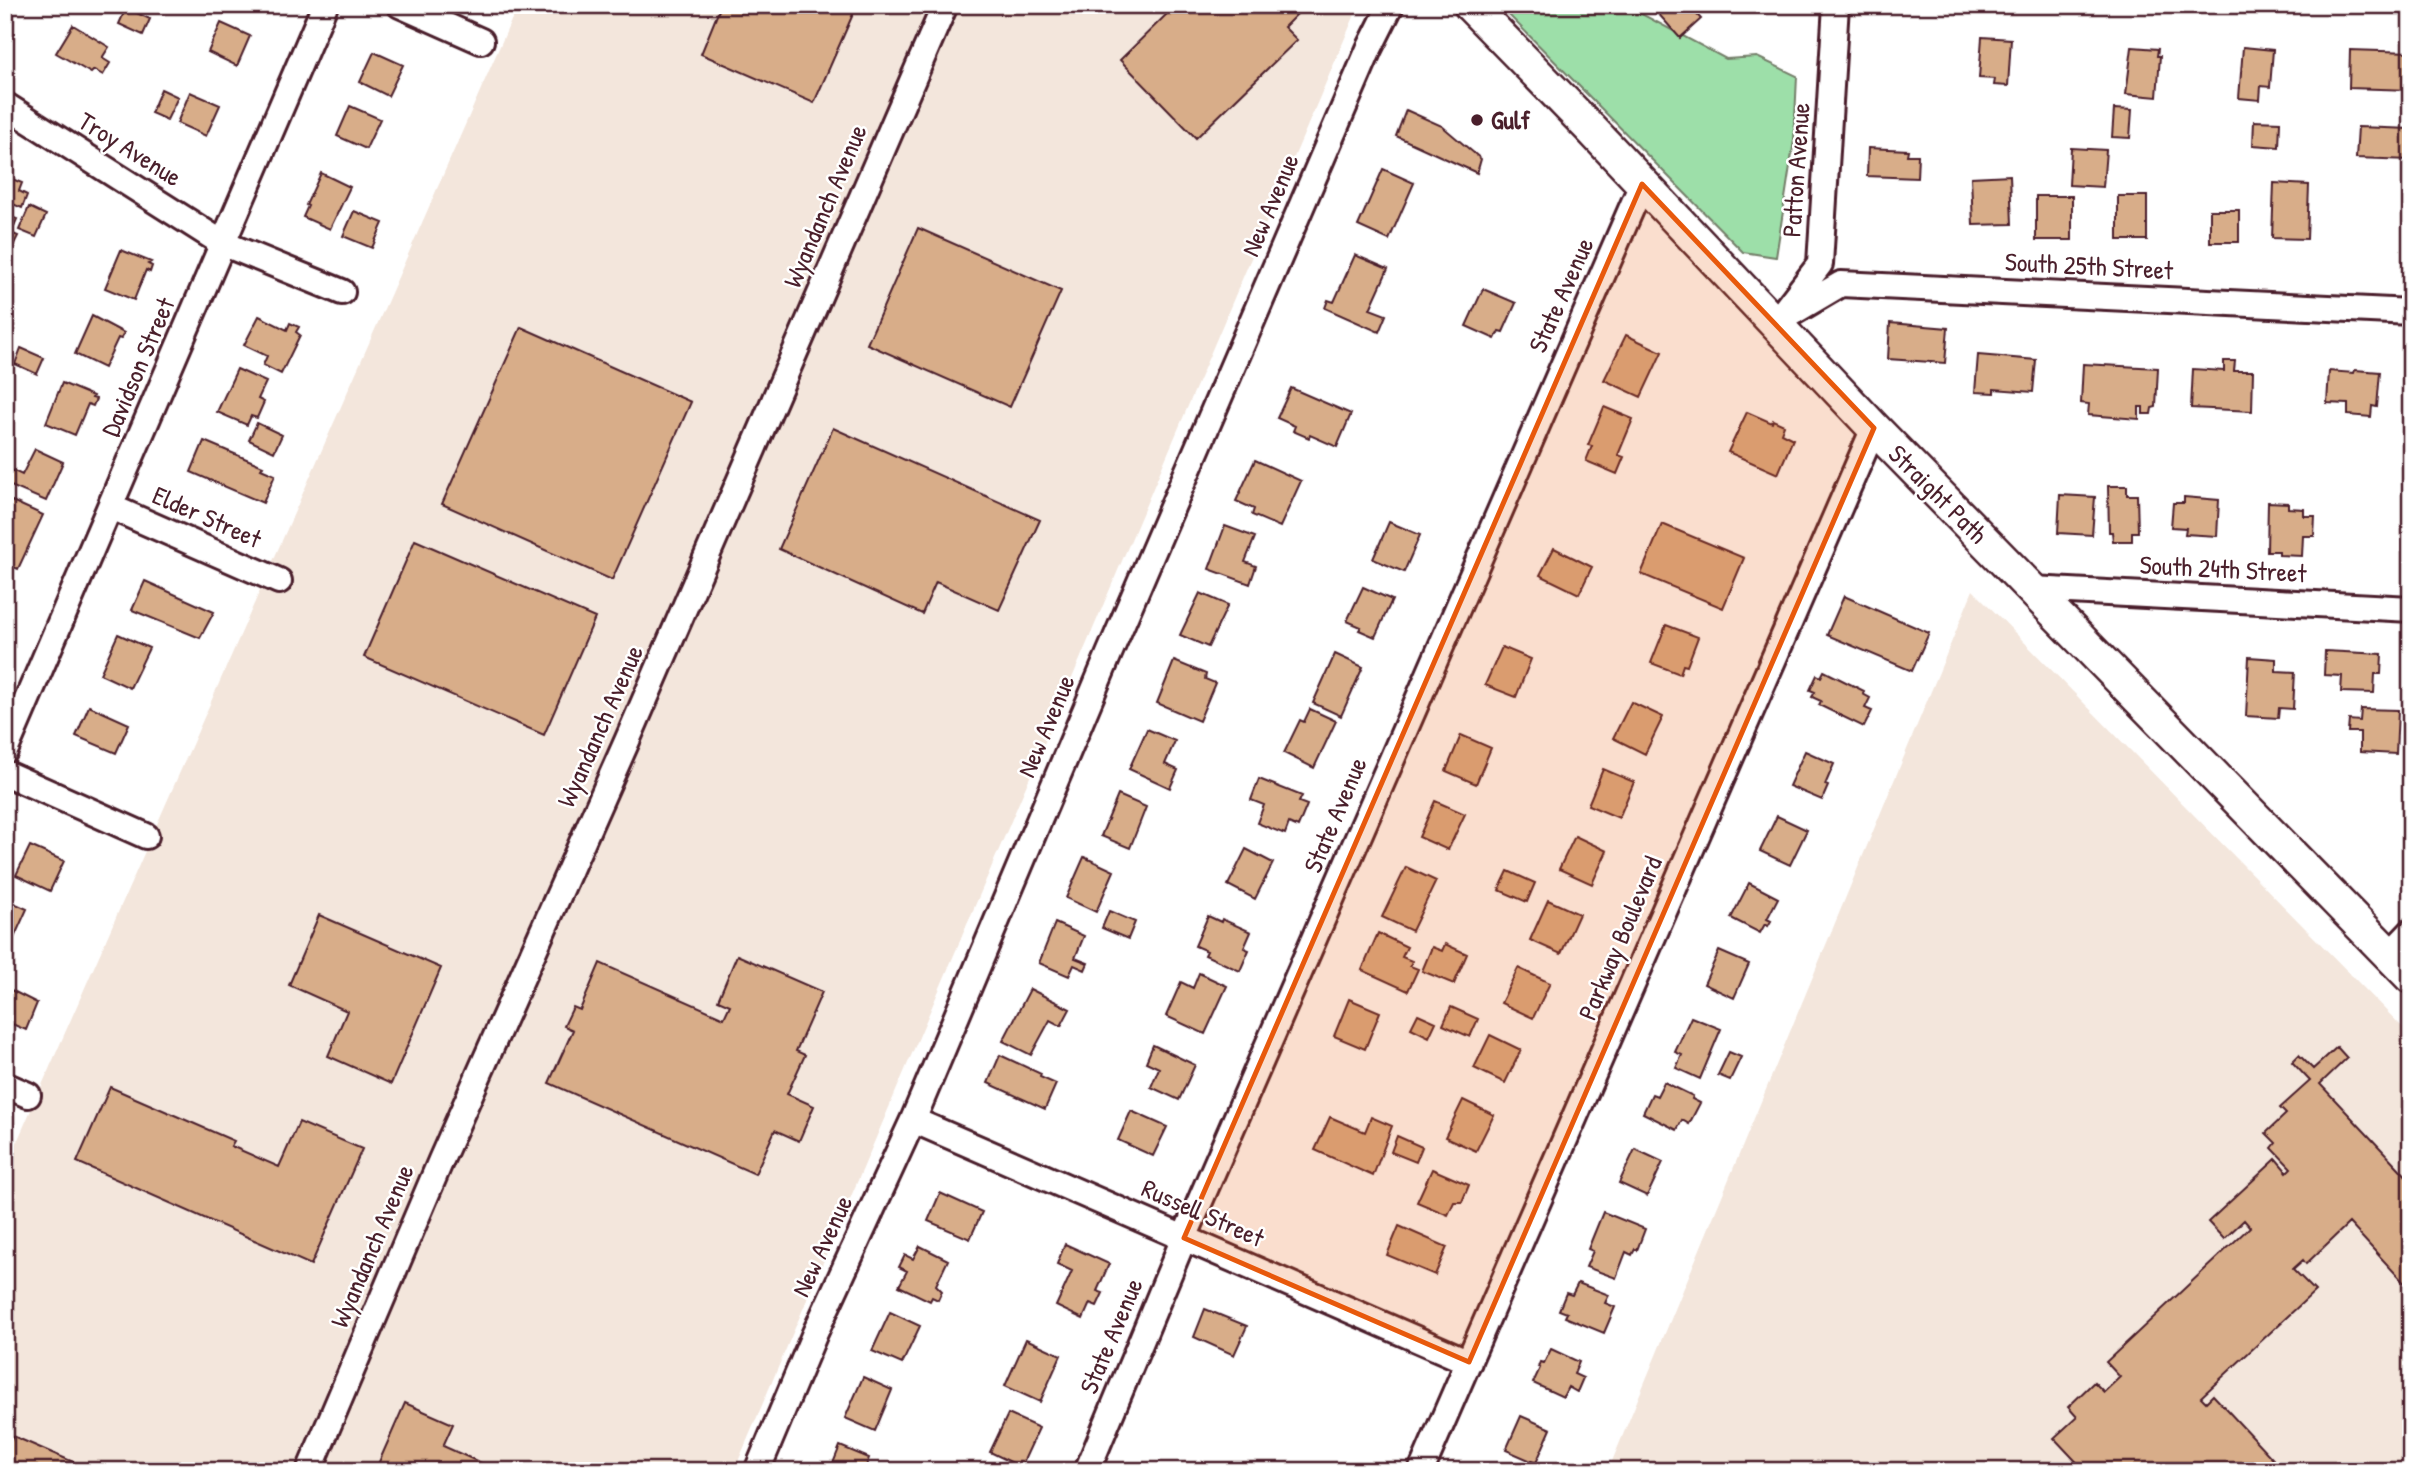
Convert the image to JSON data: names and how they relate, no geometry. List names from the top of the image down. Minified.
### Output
{"streets":{"main road":["Straight Path"],"street":["Troy Avenue","Patton Avenue","New Avenue","Wyandanch Avenue","South 25th Street","State Avenue","Davidson Street","Elder Street","South 24th Street","Parkway Boulevard","Russell Street"]},"crossings":[["Troy Avenue","Davidson Street"],["Patton Avenue","South 25th Street"],["Patton Avenue","Straight Path"],["New Avenue","Russell Street"],["South 25th Street","Straight Path"],["State Avenue","Straight Path"],["State Avenue","Russell Street"],["Davidson Street","Elder Street"],["Straight Path","South 24th Street"],["Straight Path","Parkway Boulevard"],["Parkway Boulevard","Russell Street"]],"places":["Gulf"]}
